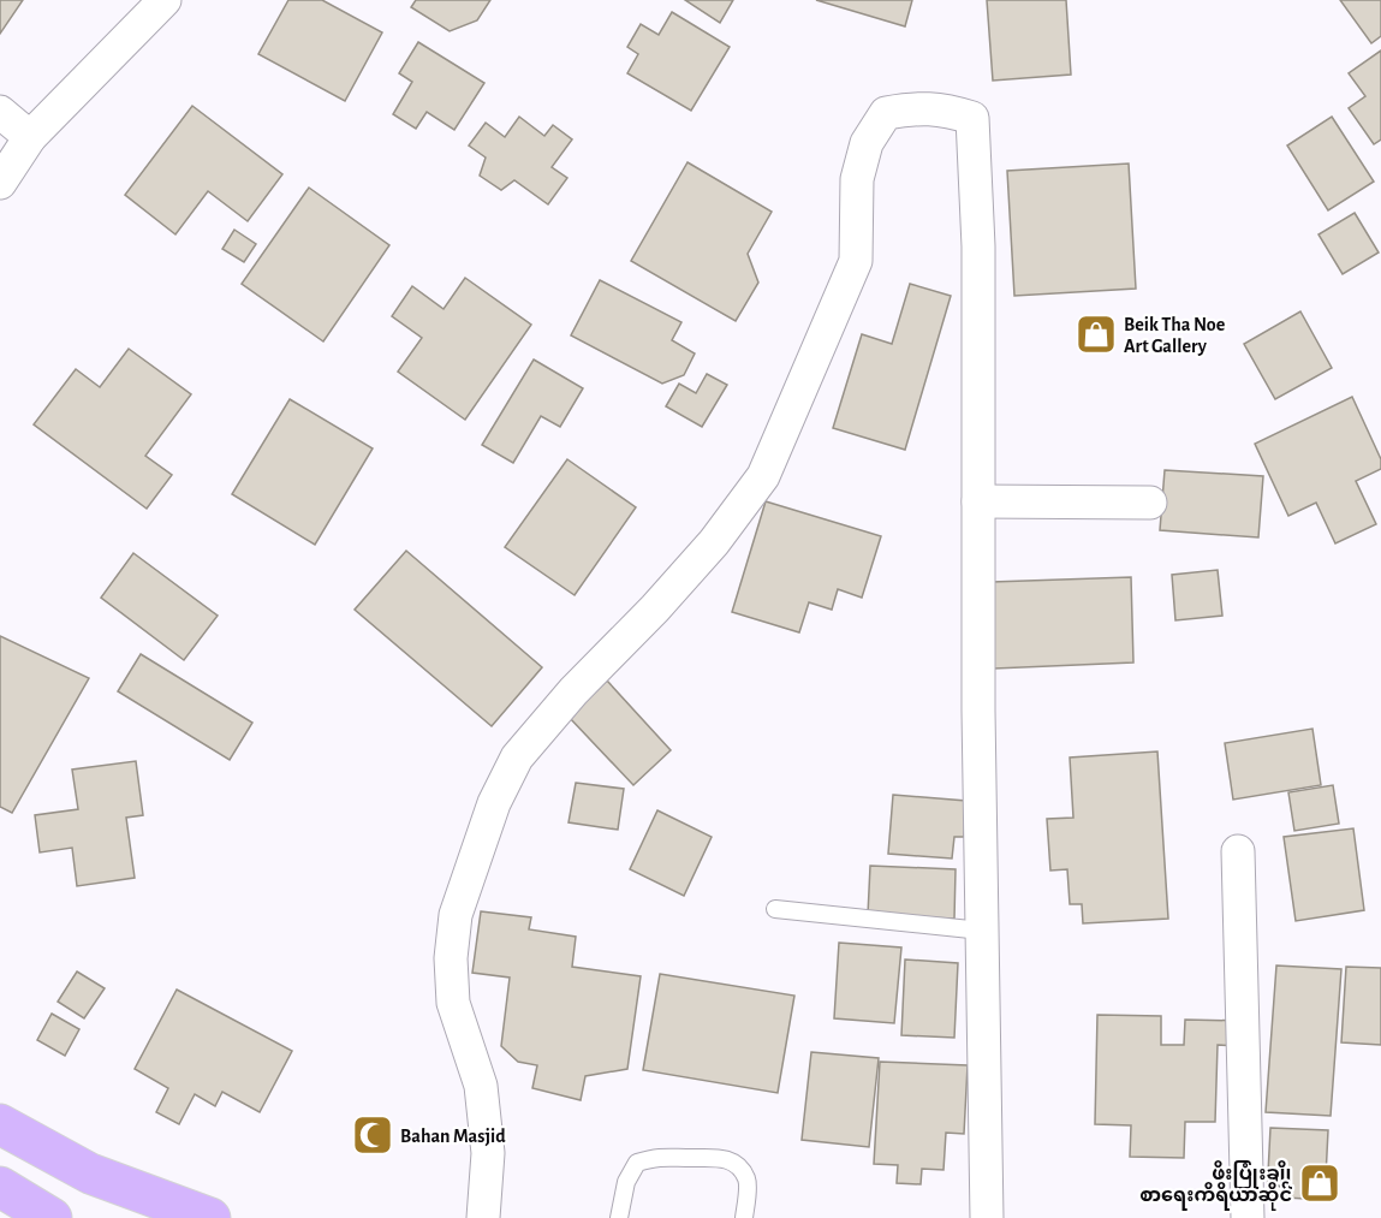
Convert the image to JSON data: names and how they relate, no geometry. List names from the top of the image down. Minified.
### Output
{"places":{"shop":["Beik Tha Noe Art Gallery","ဖိုးပြုံးချို စာရေးကိရိယာဆိုင်"],"mosque":["Bahan Masjid"]}}
